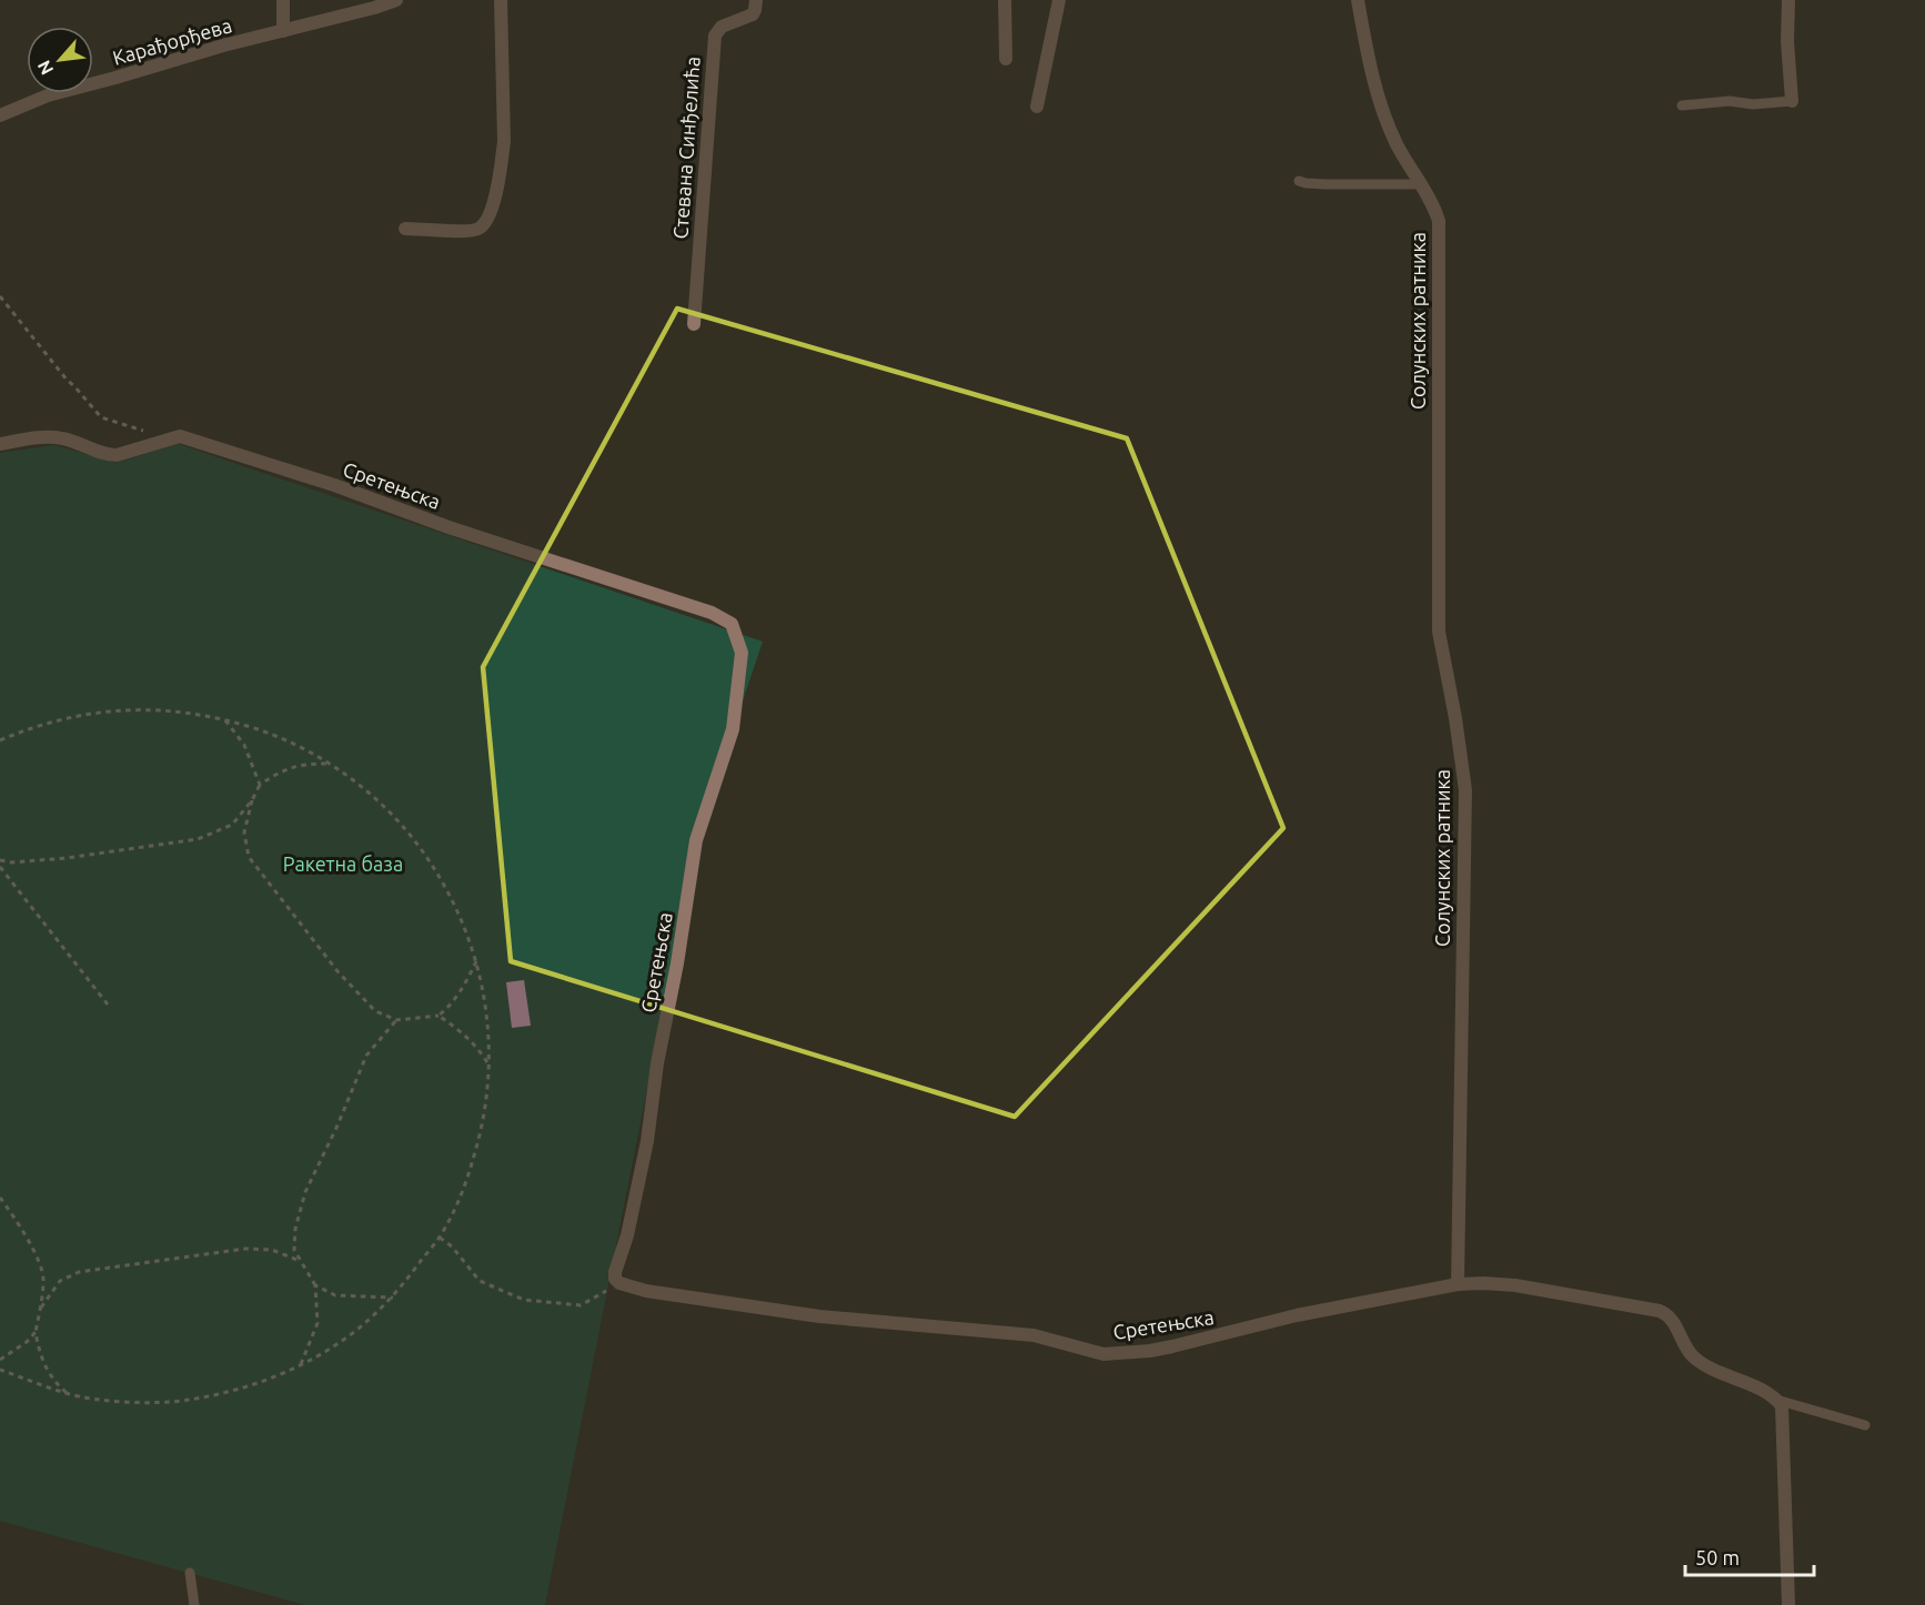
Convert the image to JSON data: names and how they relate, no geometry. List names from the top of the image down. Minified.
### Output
{"streets":{"street":["Карађорђева","Стевана Синђелића","Солунских ратника","Сретењска"]},"crossings":[["Солунских ратника","Сретењска"]],"parks":["Ракетна база"],"scale_bar":"50 m","north":"bottom left"}
